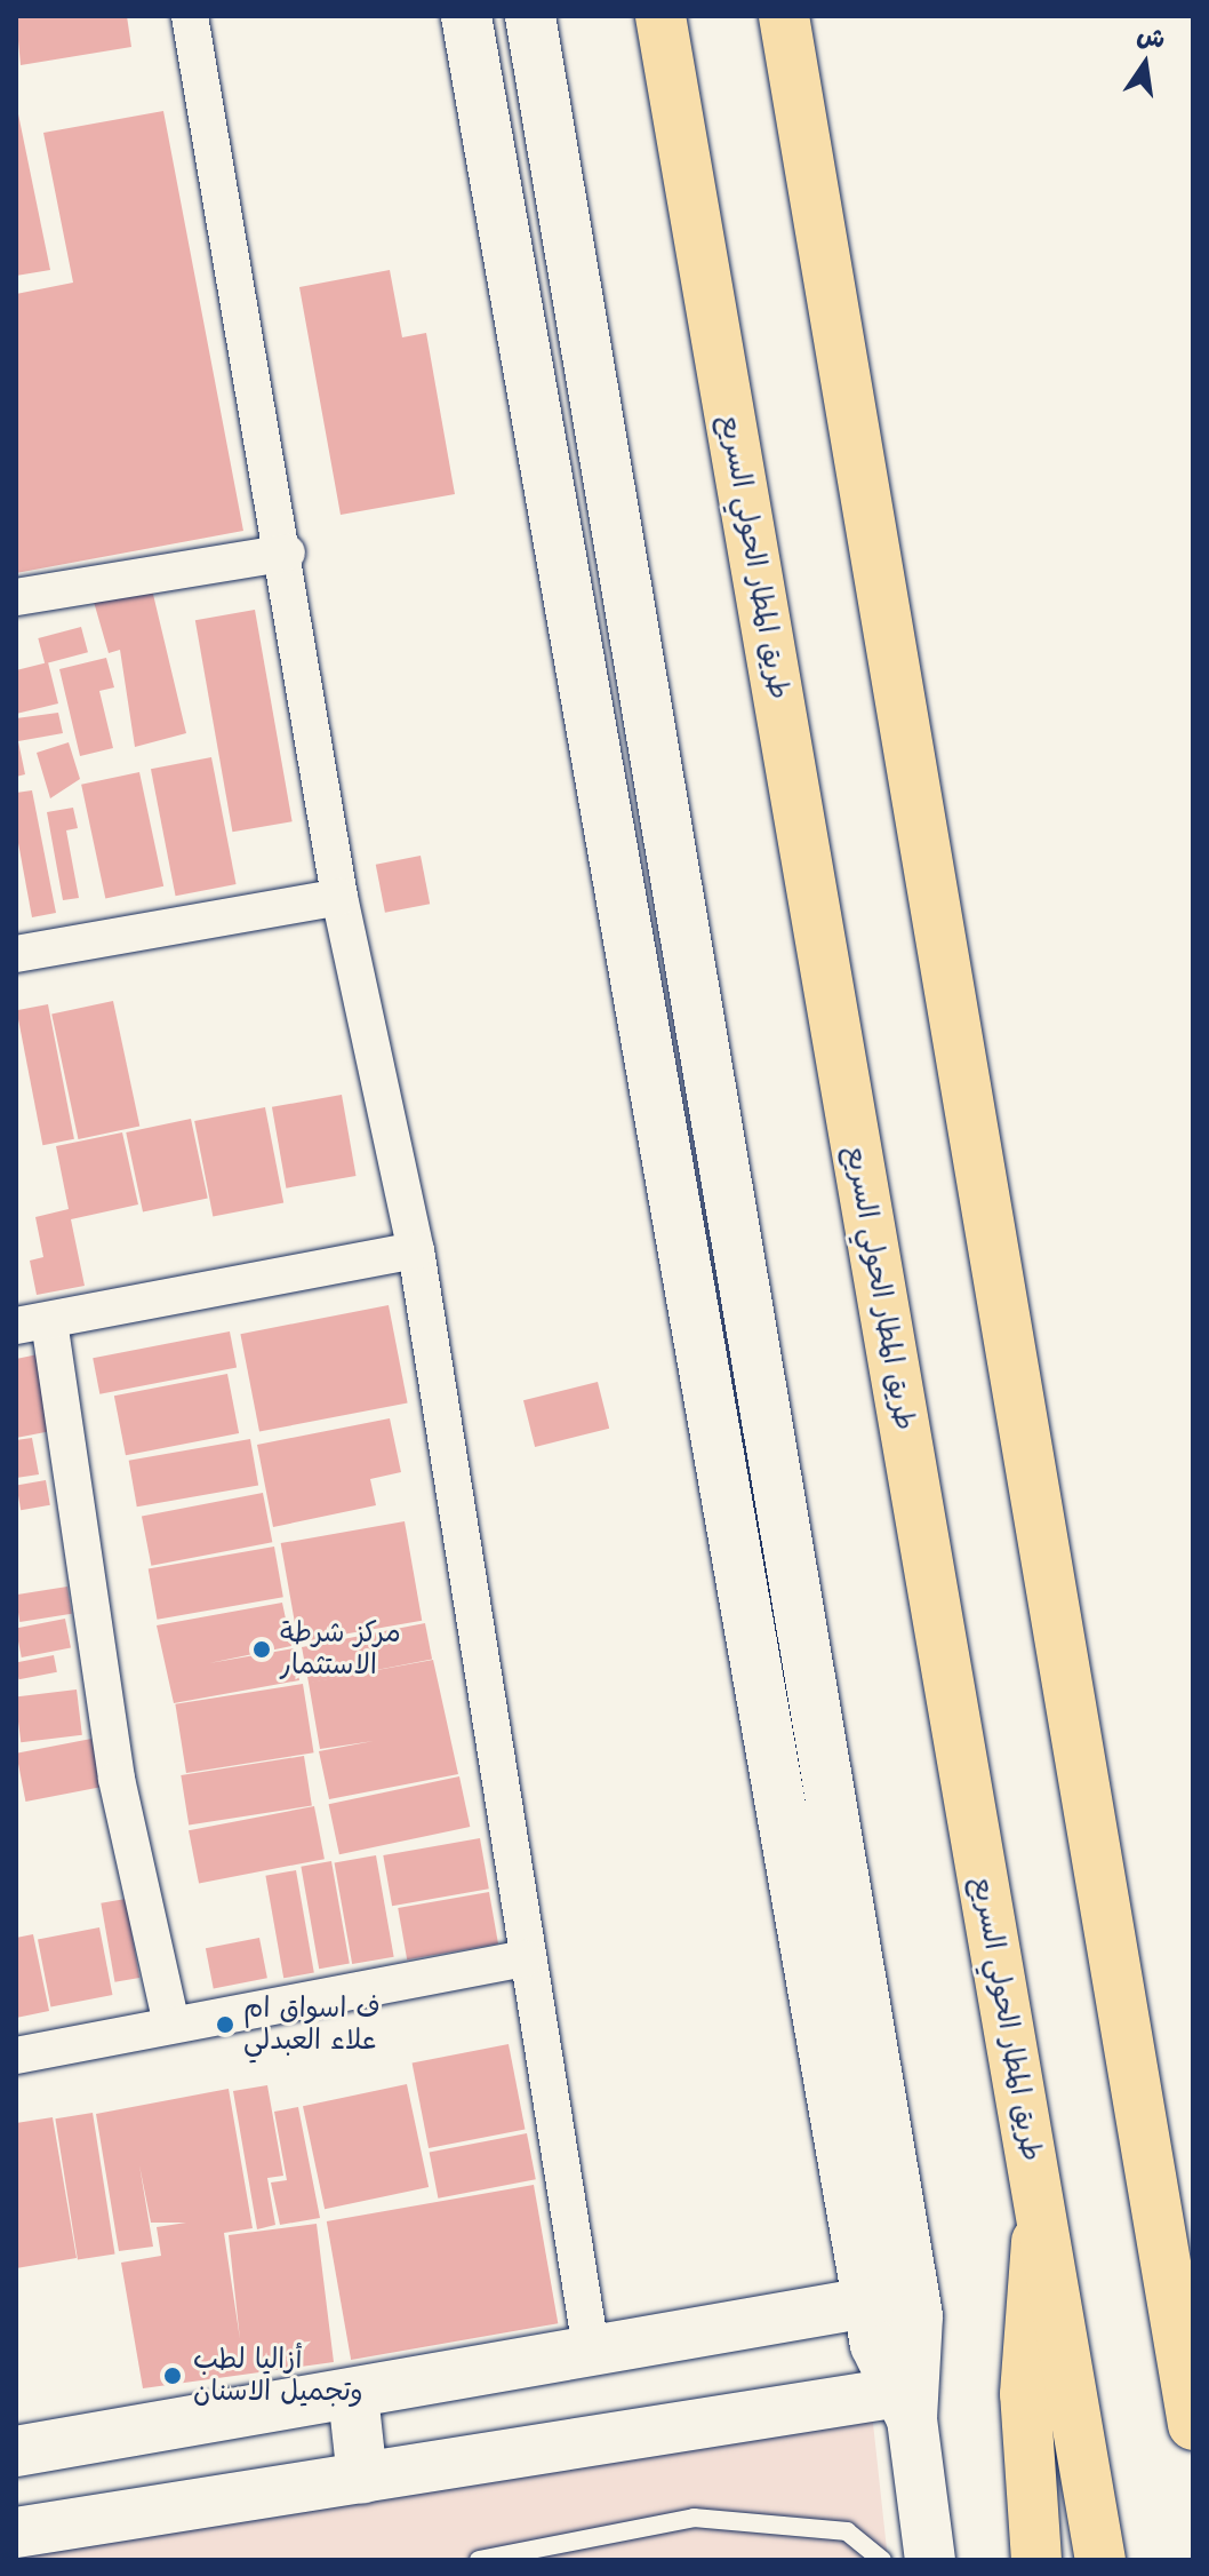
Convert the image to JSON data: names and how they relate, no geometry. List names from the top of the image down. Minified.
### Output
{"streets":{"main road":["طريق المطار الحولي السريع"]},"places":["مركز شرطة الاستثمار","ف اسواق ام علاء العبدلي","أزاليا لطب وتجميل الاسنان"],"north":"top"}
